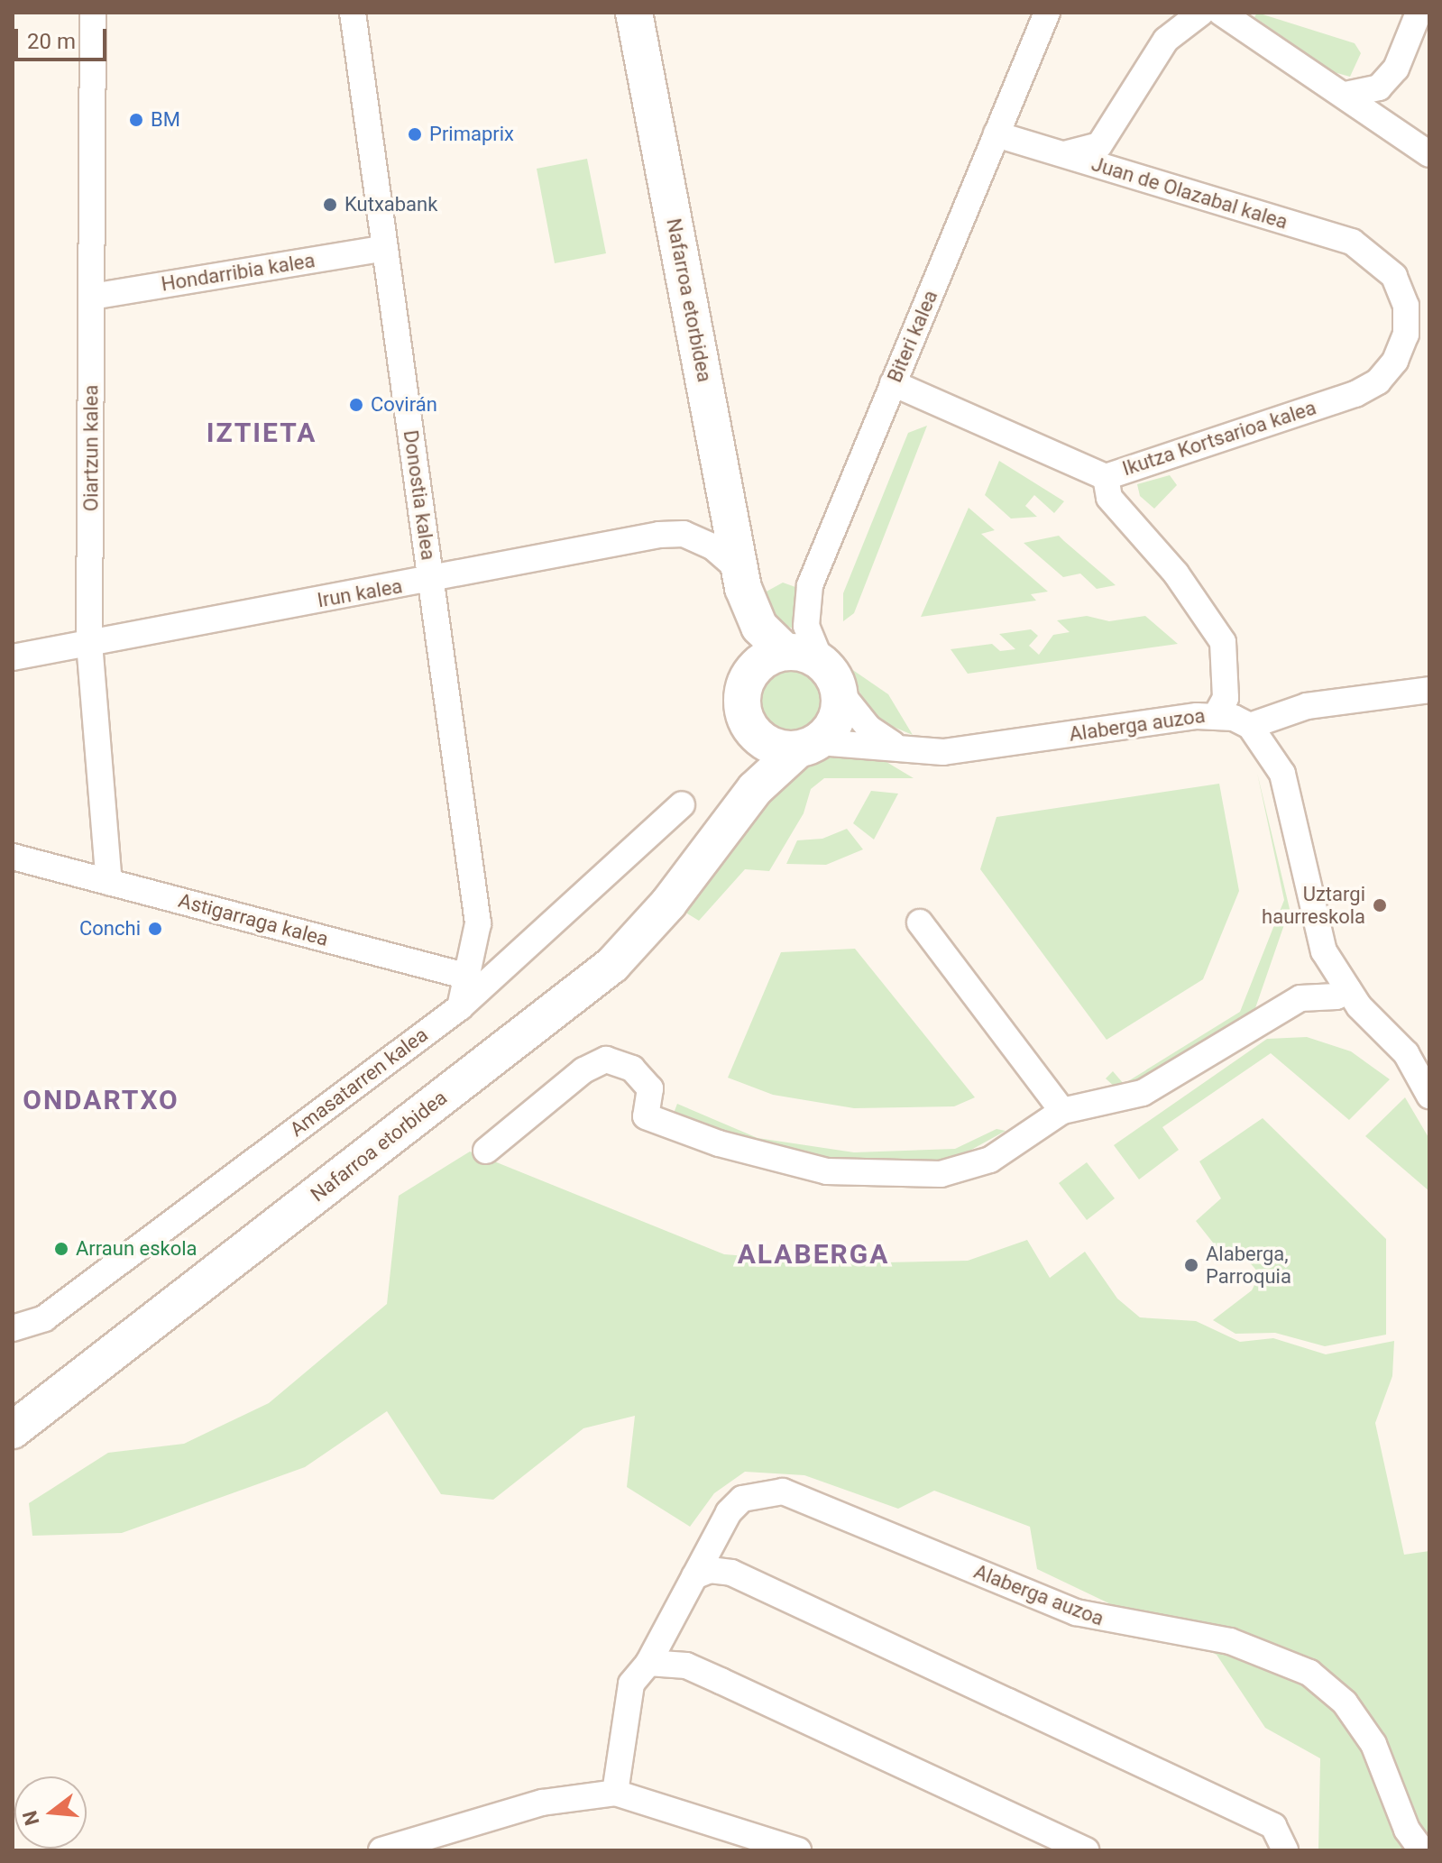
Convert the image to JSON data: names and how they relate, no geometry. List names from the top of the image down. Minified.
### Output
{"streets":{"main road":["Nafarroa etorbidea"],"street":["Juan de Olazabal kalea","Hondarribia kalea","Biteri kalea","Ikutza Kortsarioa kalea","Oiartzun kalea","Donostia kalea","Irun kalea","Alaberga auzoa","Astigarraga kalea","Amasatarren kalea"]},"crossings":[["Juan de Olazabal kalea","Biteri kalea"],["Juan de Olazabal kalea","Ikutza Kortsarioa kalea"],["Hondarribia kalea","Oiartzun kalea"],["Hondarribia kalea","Donostia kalea"],["Nafarroa etorbidea","Biteri kalea"],["Nafarroa etorbidea","Irun kalea"],["Nafarroa etorbidea","Alaberga auzoa"],["Biteri kalea","Ikutza Kortsarioa kalea"],["Biteri kalea","Alaberga auzoa"],["Oiartzun kalea","Irun kalea"],["Oiartzun kalea","Astigarraga kalea"],["Donostia kalea","Irun kalea"],["Donostia kalea","Astigarraga kalea"]],"districts":["IZTIETA","ONDARTXO","ALABERGA"],"places":["BM","Primaprix","Kutxabank","Covirán","Uztargi haurreskola","Conchi","Arraun eskola","Alaberga, Parroquia"],"scale_bar":"20 m","north":"left"}
